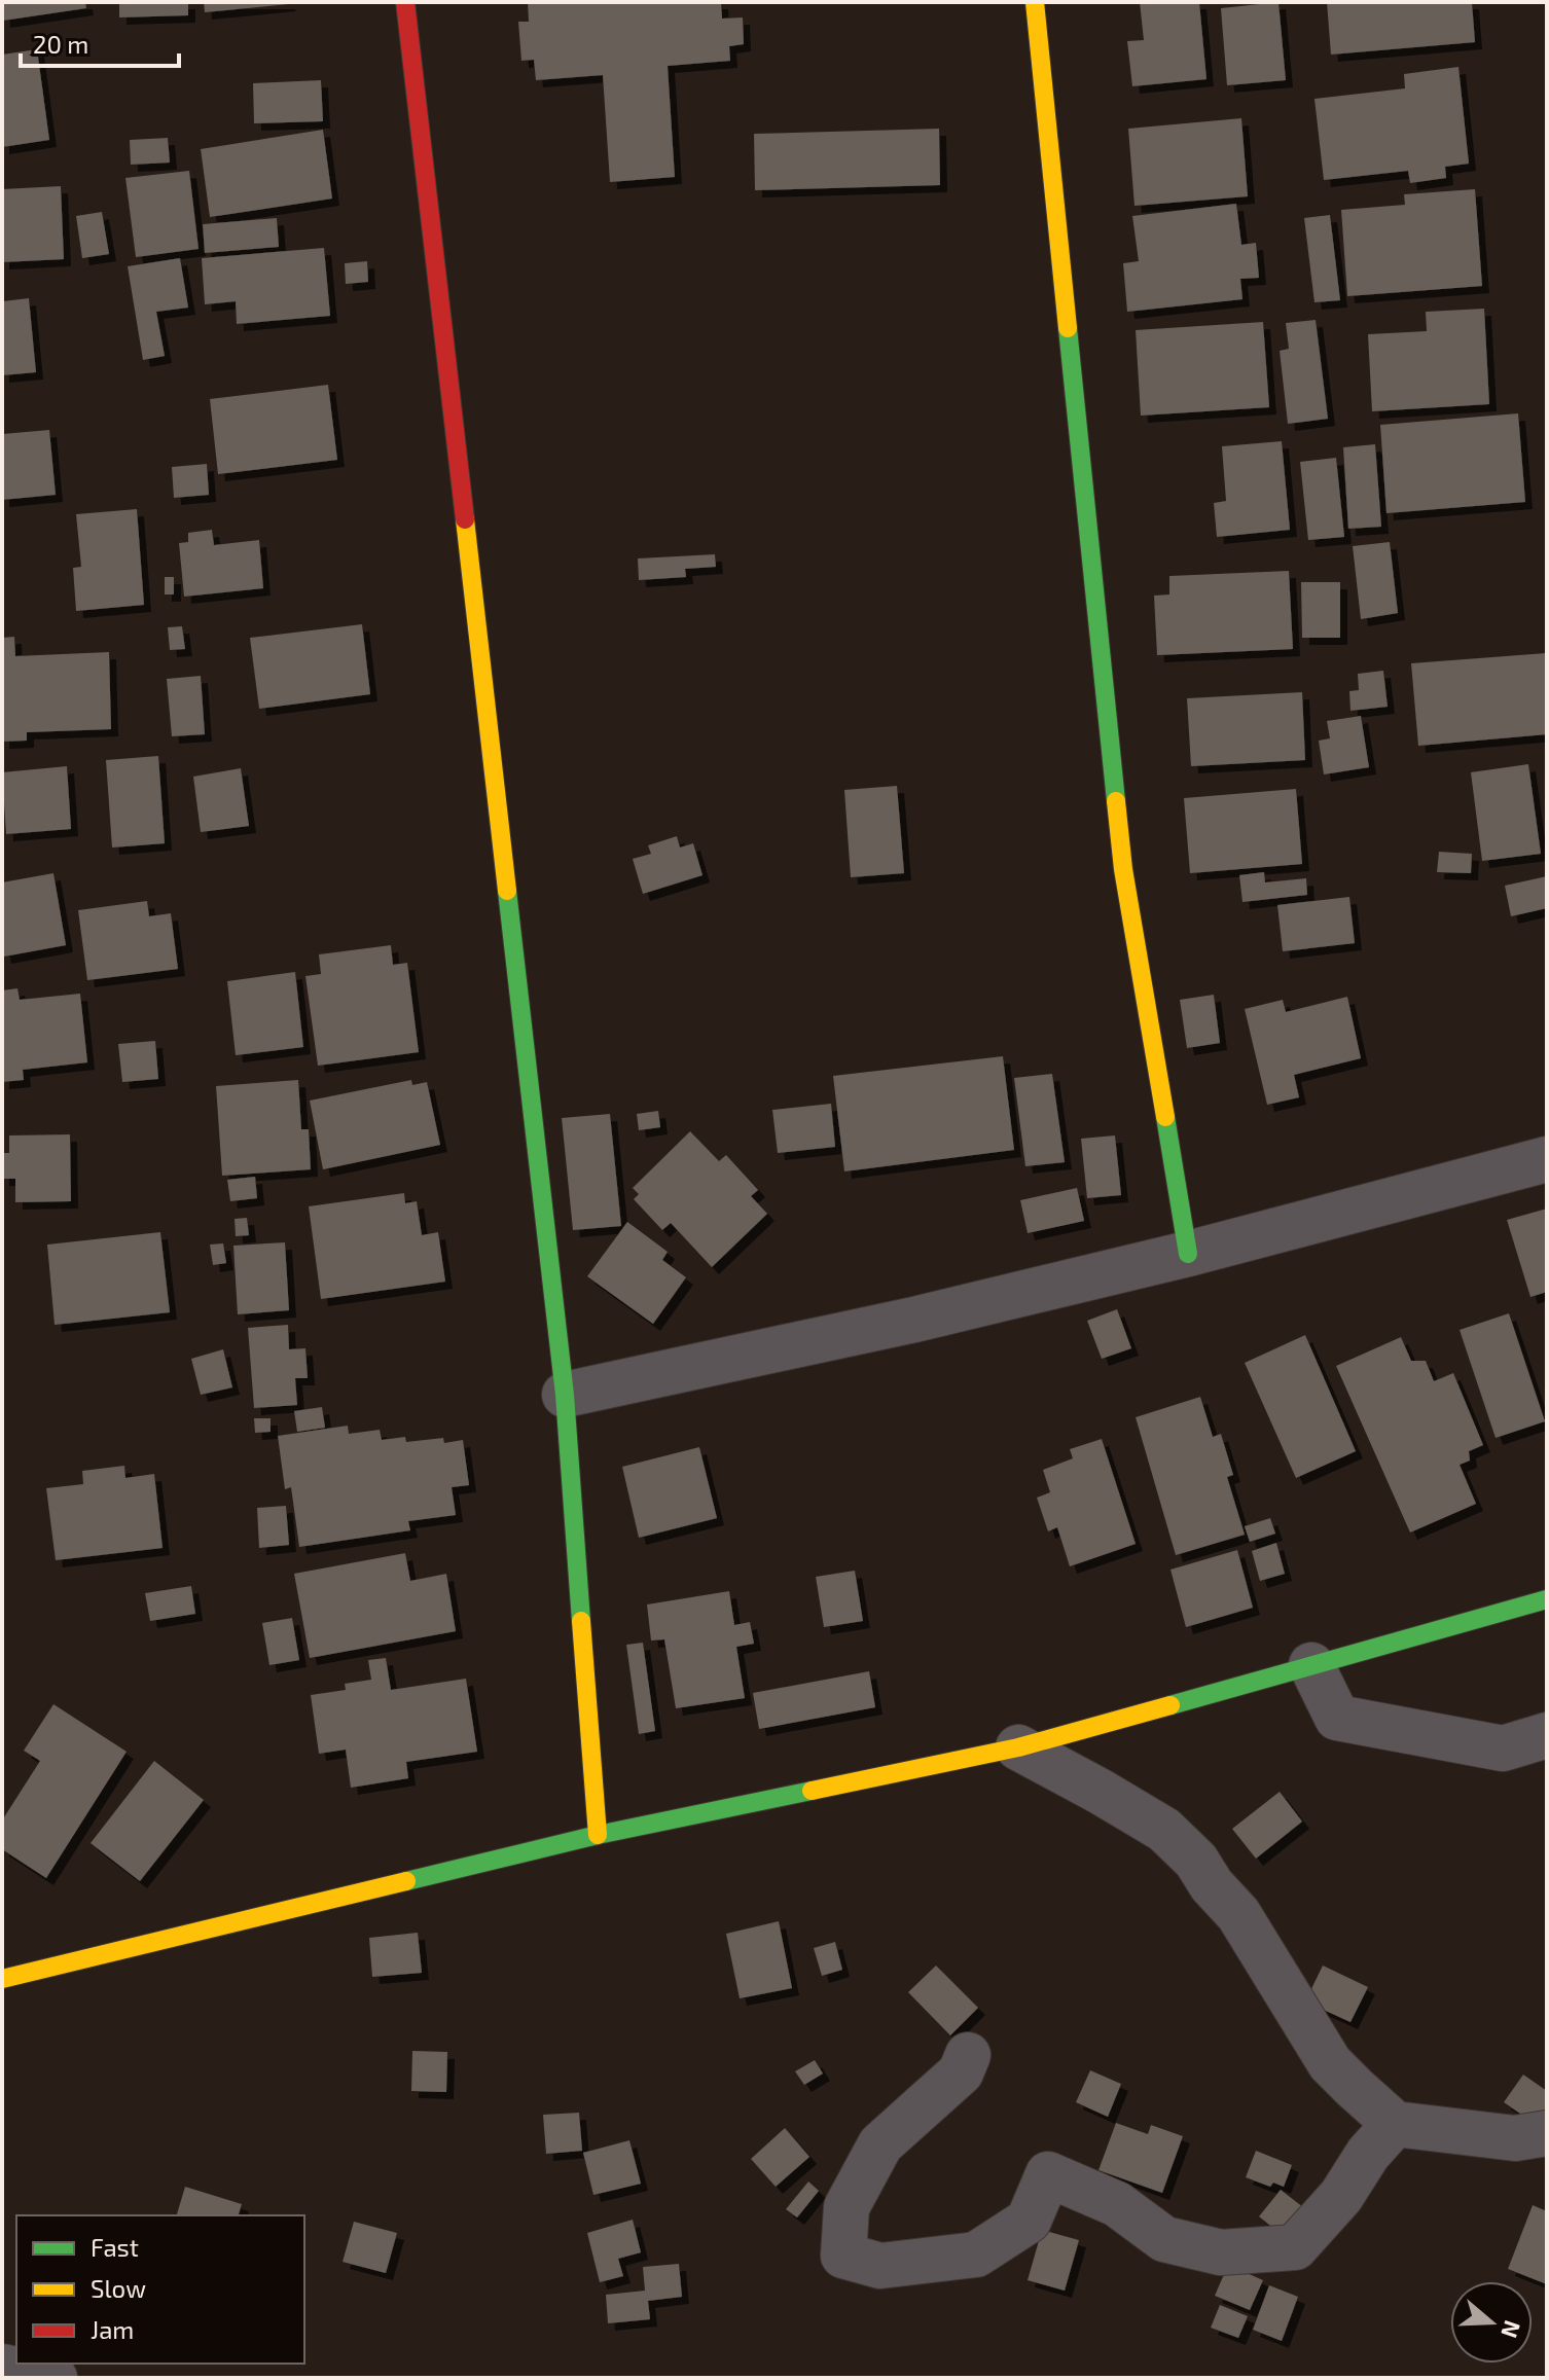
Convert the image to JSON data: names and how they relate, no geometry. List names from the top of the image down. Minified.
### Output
{"legend":["Fast","Slow","Jam"],"scale_bar":"20 m","north":"right"}
